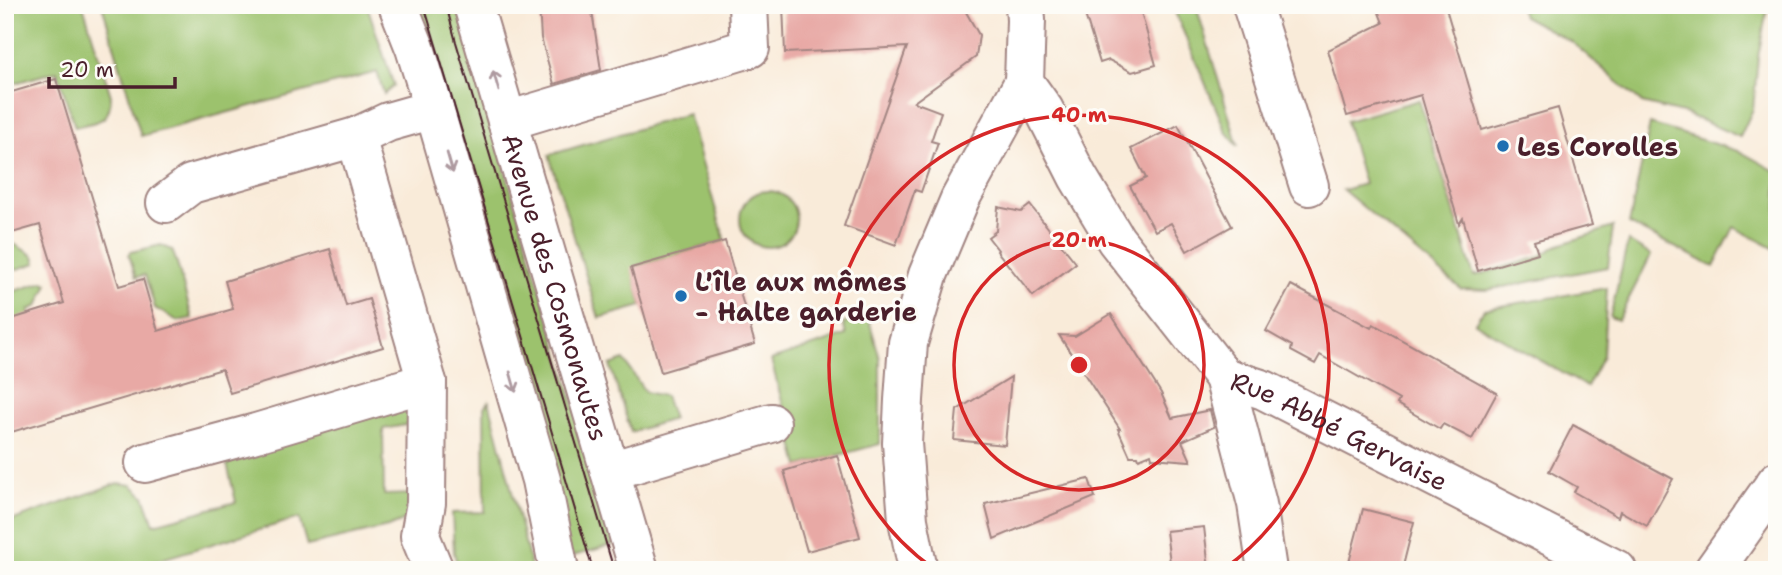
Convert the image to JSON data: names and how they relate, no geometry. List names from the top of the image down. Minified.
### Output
{"streets":{"street":["Avenue des Cosmonautes","Rue Abbé Gervaise"]},"places":["Les Corolles","L'île aux mômes - Halte garderie"],"scale_bar":"20 m","rings":["40 m","20 m"]}
